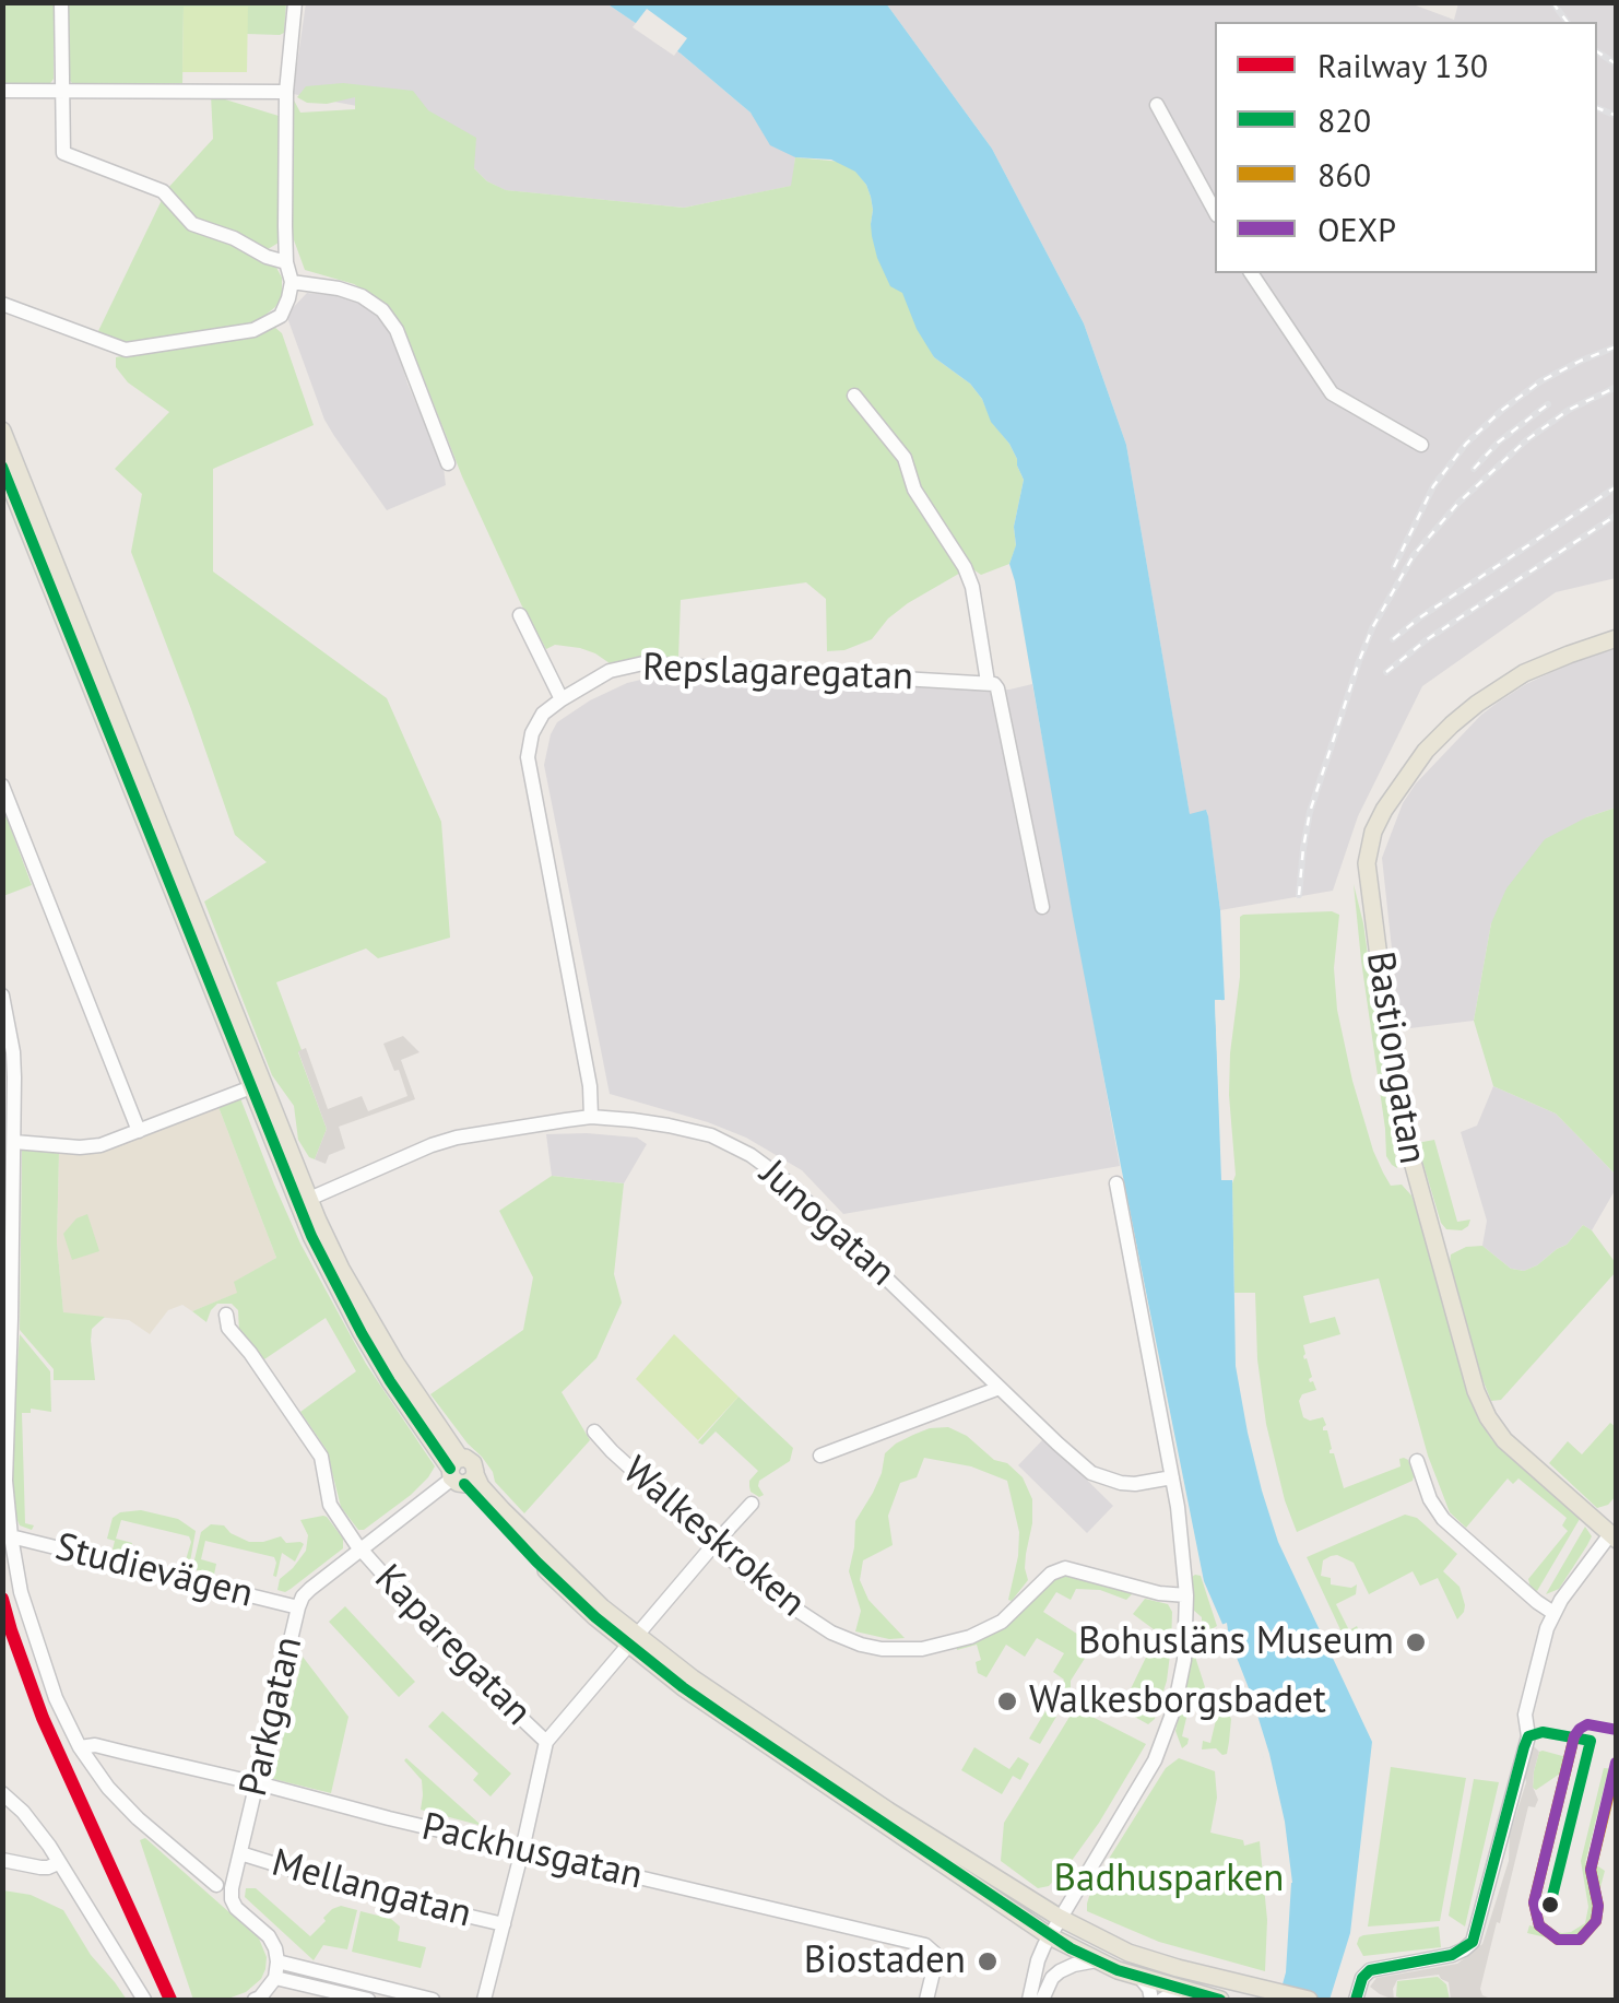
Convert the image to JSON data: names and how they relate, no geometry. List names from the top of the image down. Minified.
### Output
{"streets":{"main road":["Bastiongatan"],"street":["Repslagaregatan","Junogatan","Walkeskroken","Studievägen","Kaparegatan","Parkgatan","Packhusgatan","Mellangatan"]},"crossings":[["Repslagaregatan","Junogatan"],["Studievägen","Parkgatan"],["Kaparegatan","Parkgatan"],["Parkgatan","Packhusgatan"],["Parkgatan","Mellangatan"]],"parks":["Badhusparken"],"places":["Bohusläns Museum","Walkesborgsbadet","Biostaden"],"lines":["transit line 820","rail line 130","transit line OEXP","transit line 860"],"legend":["Railway 130","820","860","OEXP"]}
